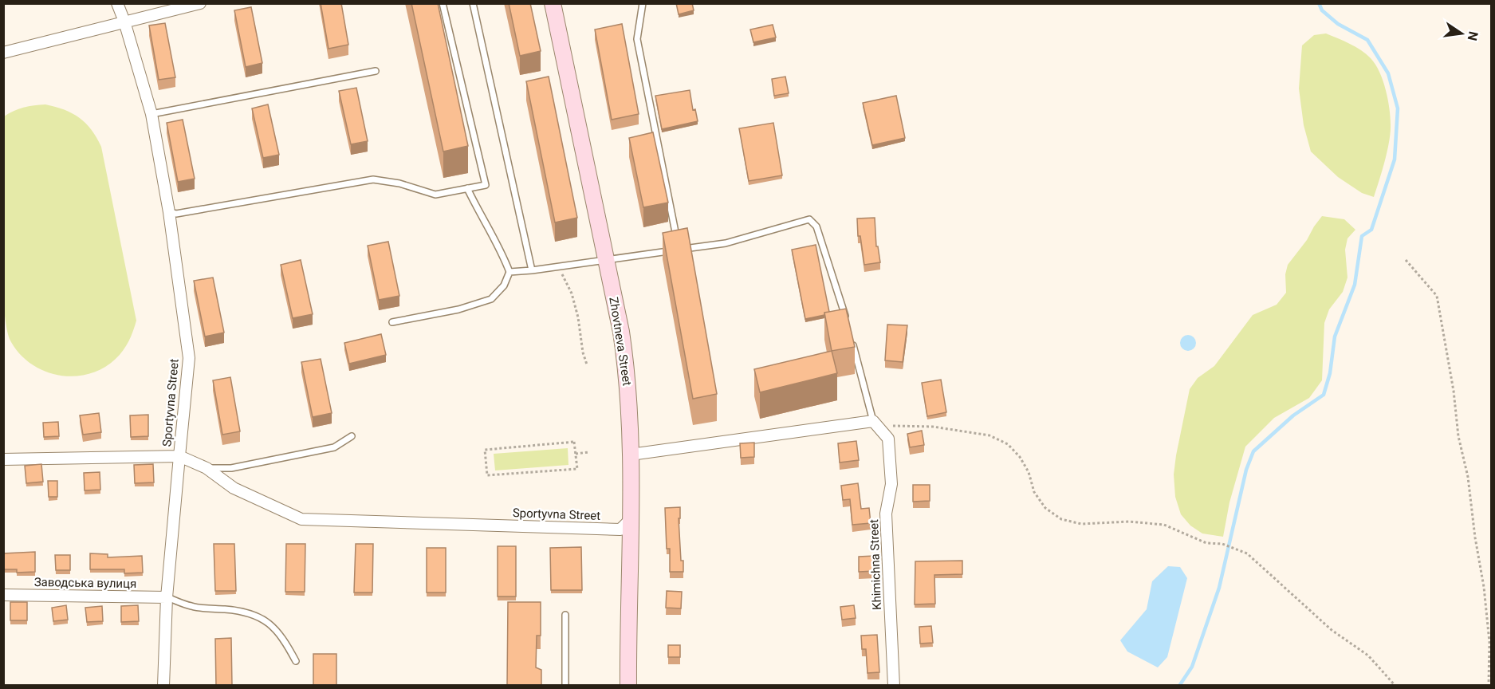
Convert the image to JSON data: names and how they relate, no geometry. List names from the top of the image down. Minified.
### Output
{"streets":{"main road":["Zhovtneva Street"],"street":["Sportyvna Street","Khimichna Street","Заводська вулиця"]},"crossings":[["Zhovtneva Street","Sportyvna Street"]],"north":"right"}
